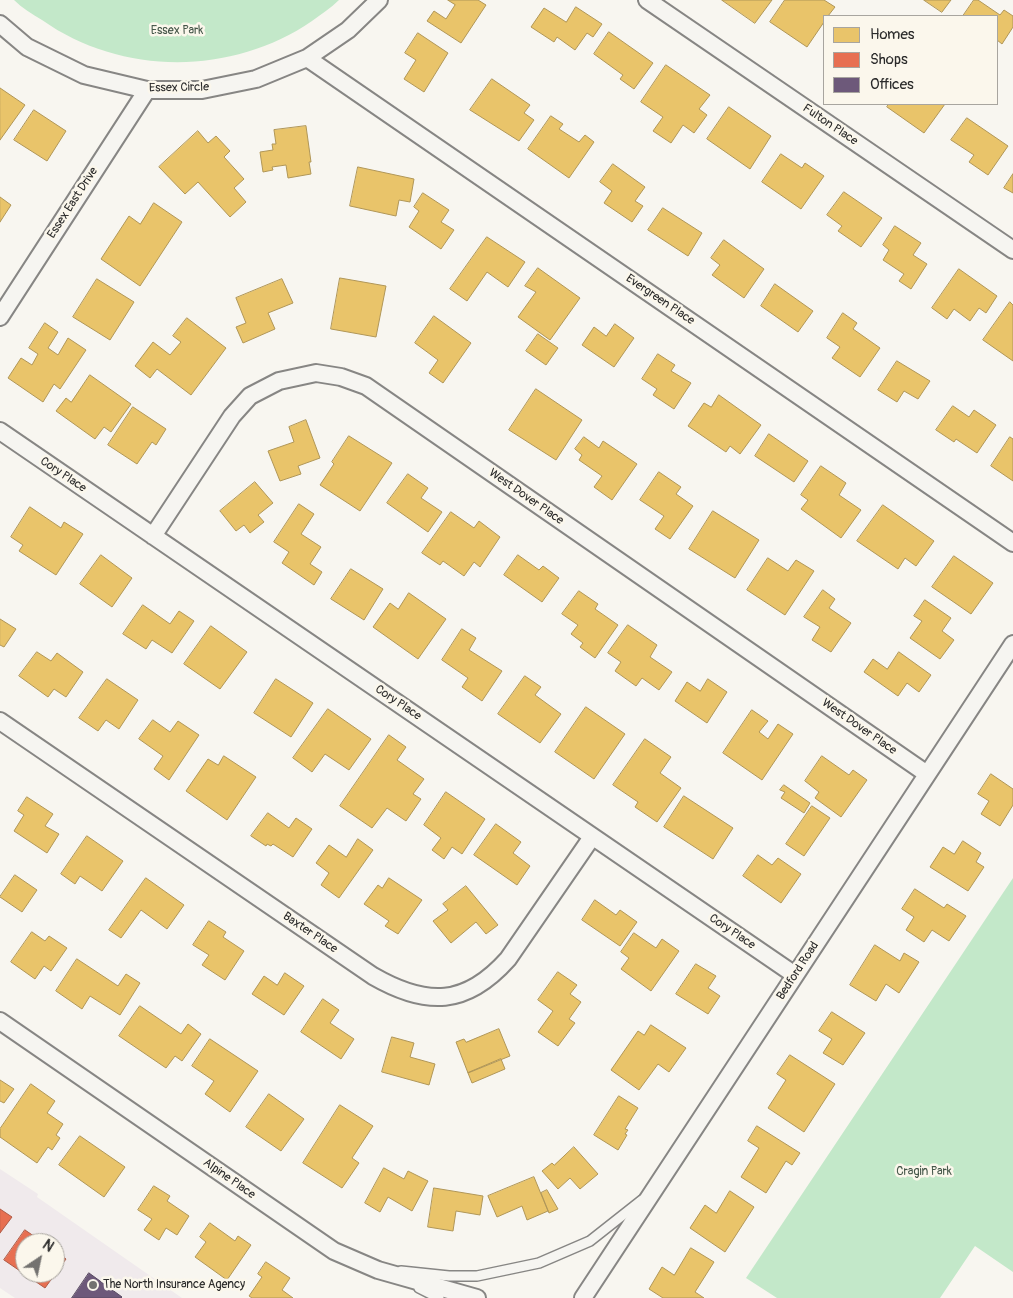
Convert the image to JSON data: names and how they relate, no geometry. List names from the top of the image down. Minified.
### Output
{"streets":{"street":["Essex Circle","Fulton Place","Essex East Drive","Evergreen Place","Cory Place","West Dover Place","Baxter Place","Bedford Road","Alpine Place"]},"crossings":[["Essex Circle","Essex East Drive"],["Essex Circle","Evergreen Place"],["Cory Place","West Dover Place"],["Cory Place","Baxter Place"],["Cory Place","Bedford Road"],["West Dover Place","Bedford Road"]],"parks":["Essex Park","Cragin Park"],"places":["The North Insurance Agency"],"legend":["Homes","Shops","Offices"],"north":"top right"}
